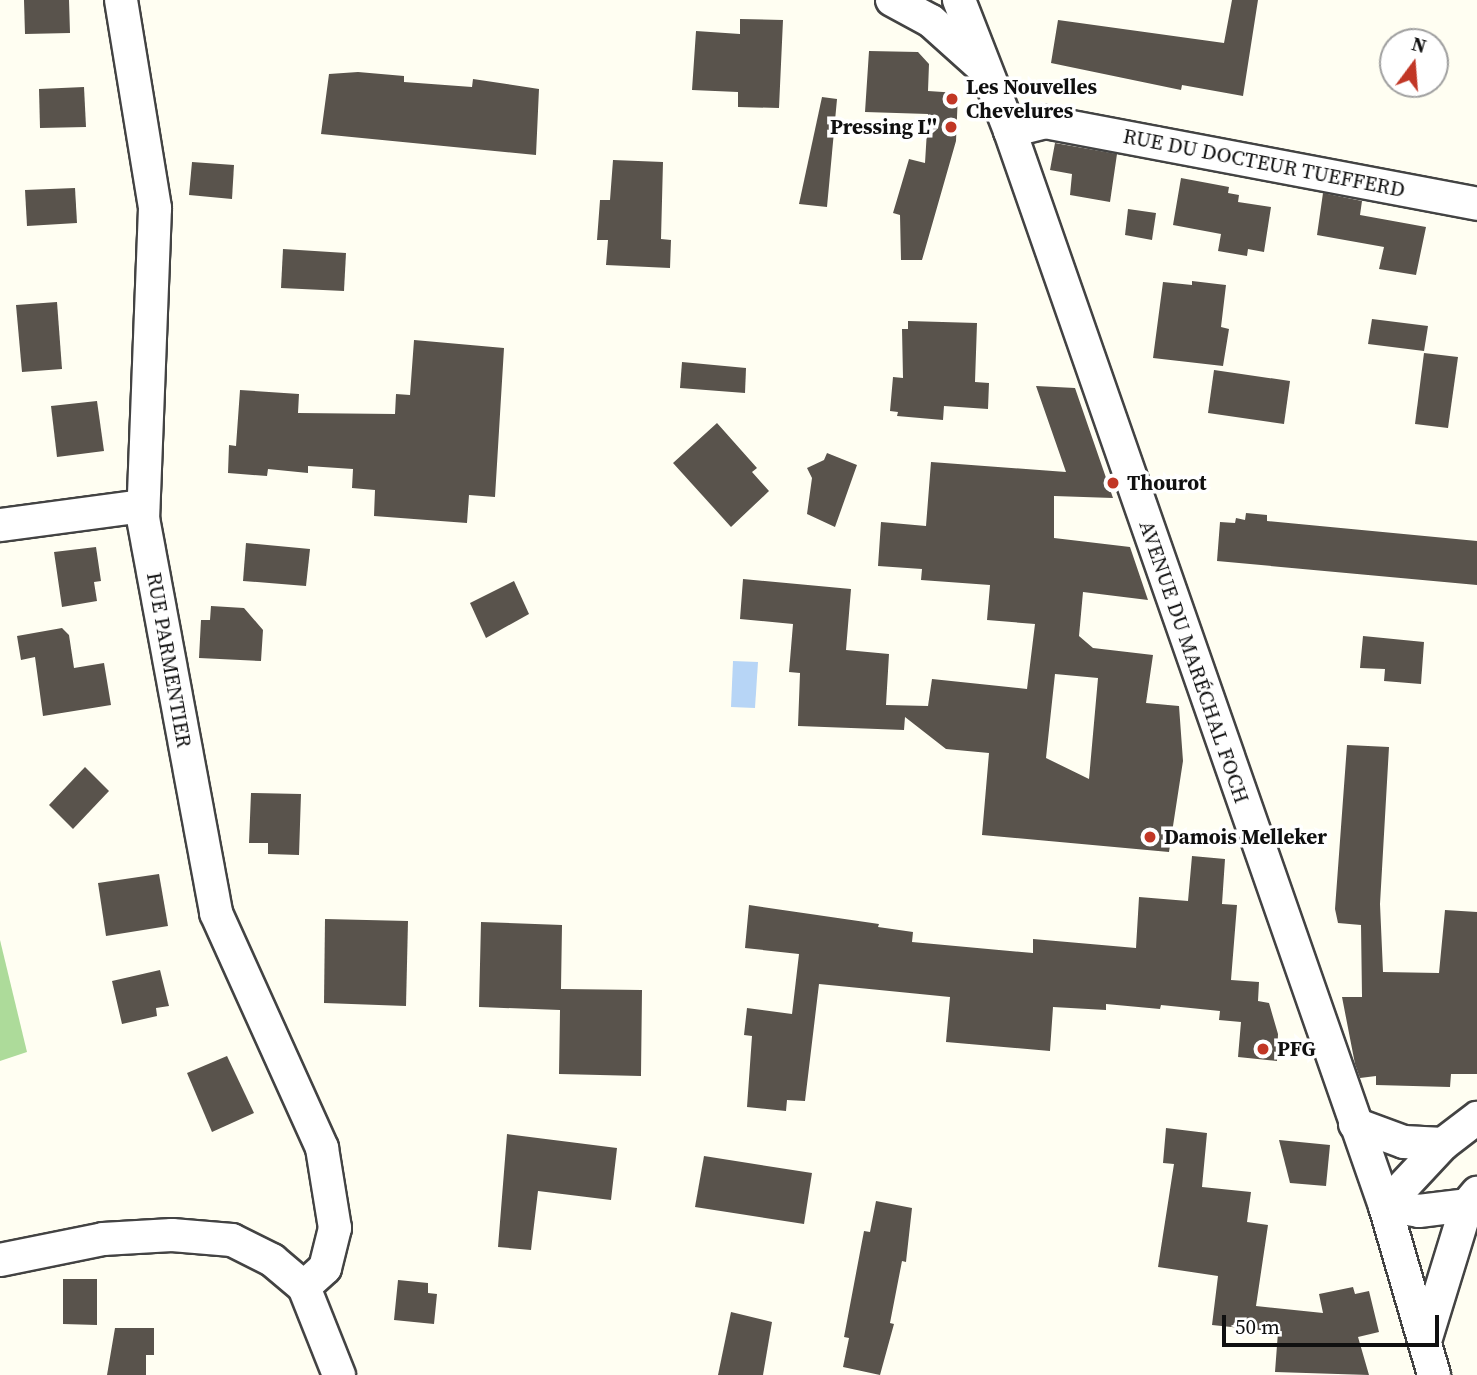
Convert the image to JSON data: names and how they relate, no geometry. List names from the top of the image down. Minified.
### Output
{"streets":{"street":["RUE DU DOCTEUR TUEFFERD","RUE PARMENTIER","AVENUE DU MARÉCHAL FOCH"]},"crossings":[["RUE DU DOCTEUR TUEFFERD","AVENUE DU MARÉCHAL FOCH"]],"places":["Les Nouvelles Chevelures","Pressing L''","Thourot","Damois Melleker","PFG"],"scale_bar":"50 m","north":"top"}
